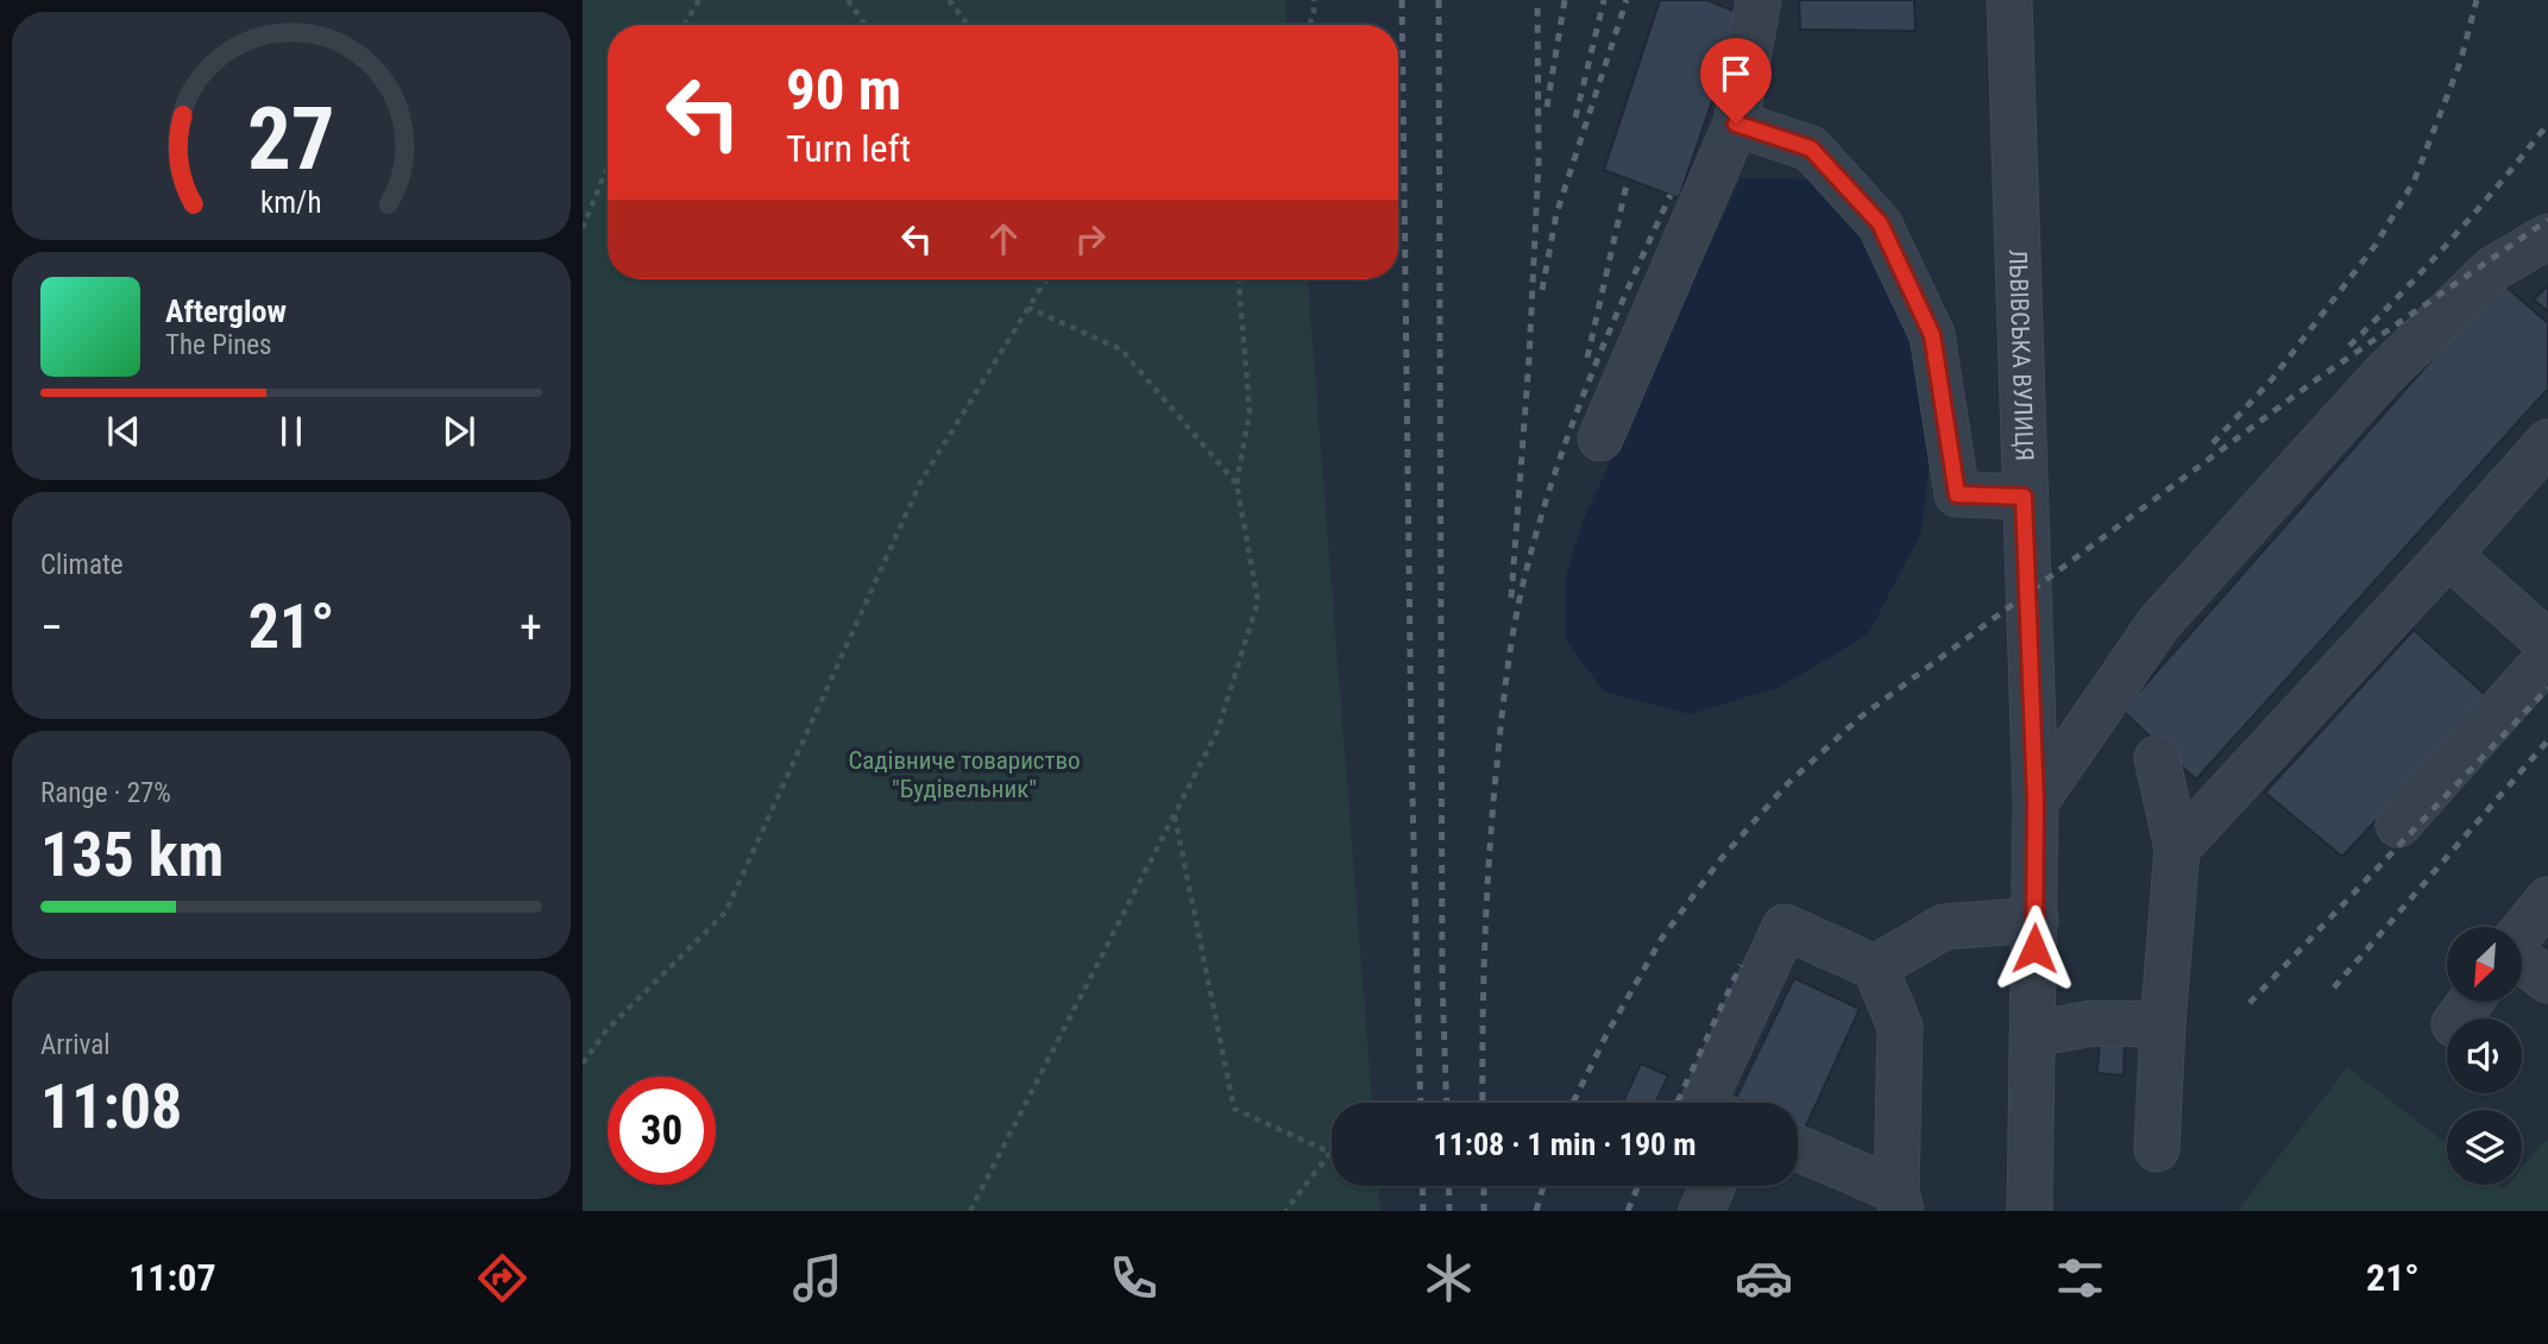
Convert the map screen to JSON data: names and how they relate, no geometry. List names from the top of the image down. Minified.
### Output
{"streets":{"street":["ЛЬВІВСЬКА ВУЛИЦЯ"]},"parks":["Садівниче товариство \"Будівельник\""],"north":"bottom left","page":{"turn":["90 m","Turn left"],"song":["Afterglow","The Pines"],"tile":["Climate",["Range · 27%","135 km"],["Arrival","11:08"]],"heat":["−","21°","+"],"limit":"30","trip":"11:08 · 1 min · 190 m","tabs":["11:07","21°"],"gauge":["27","km/h"]}}
